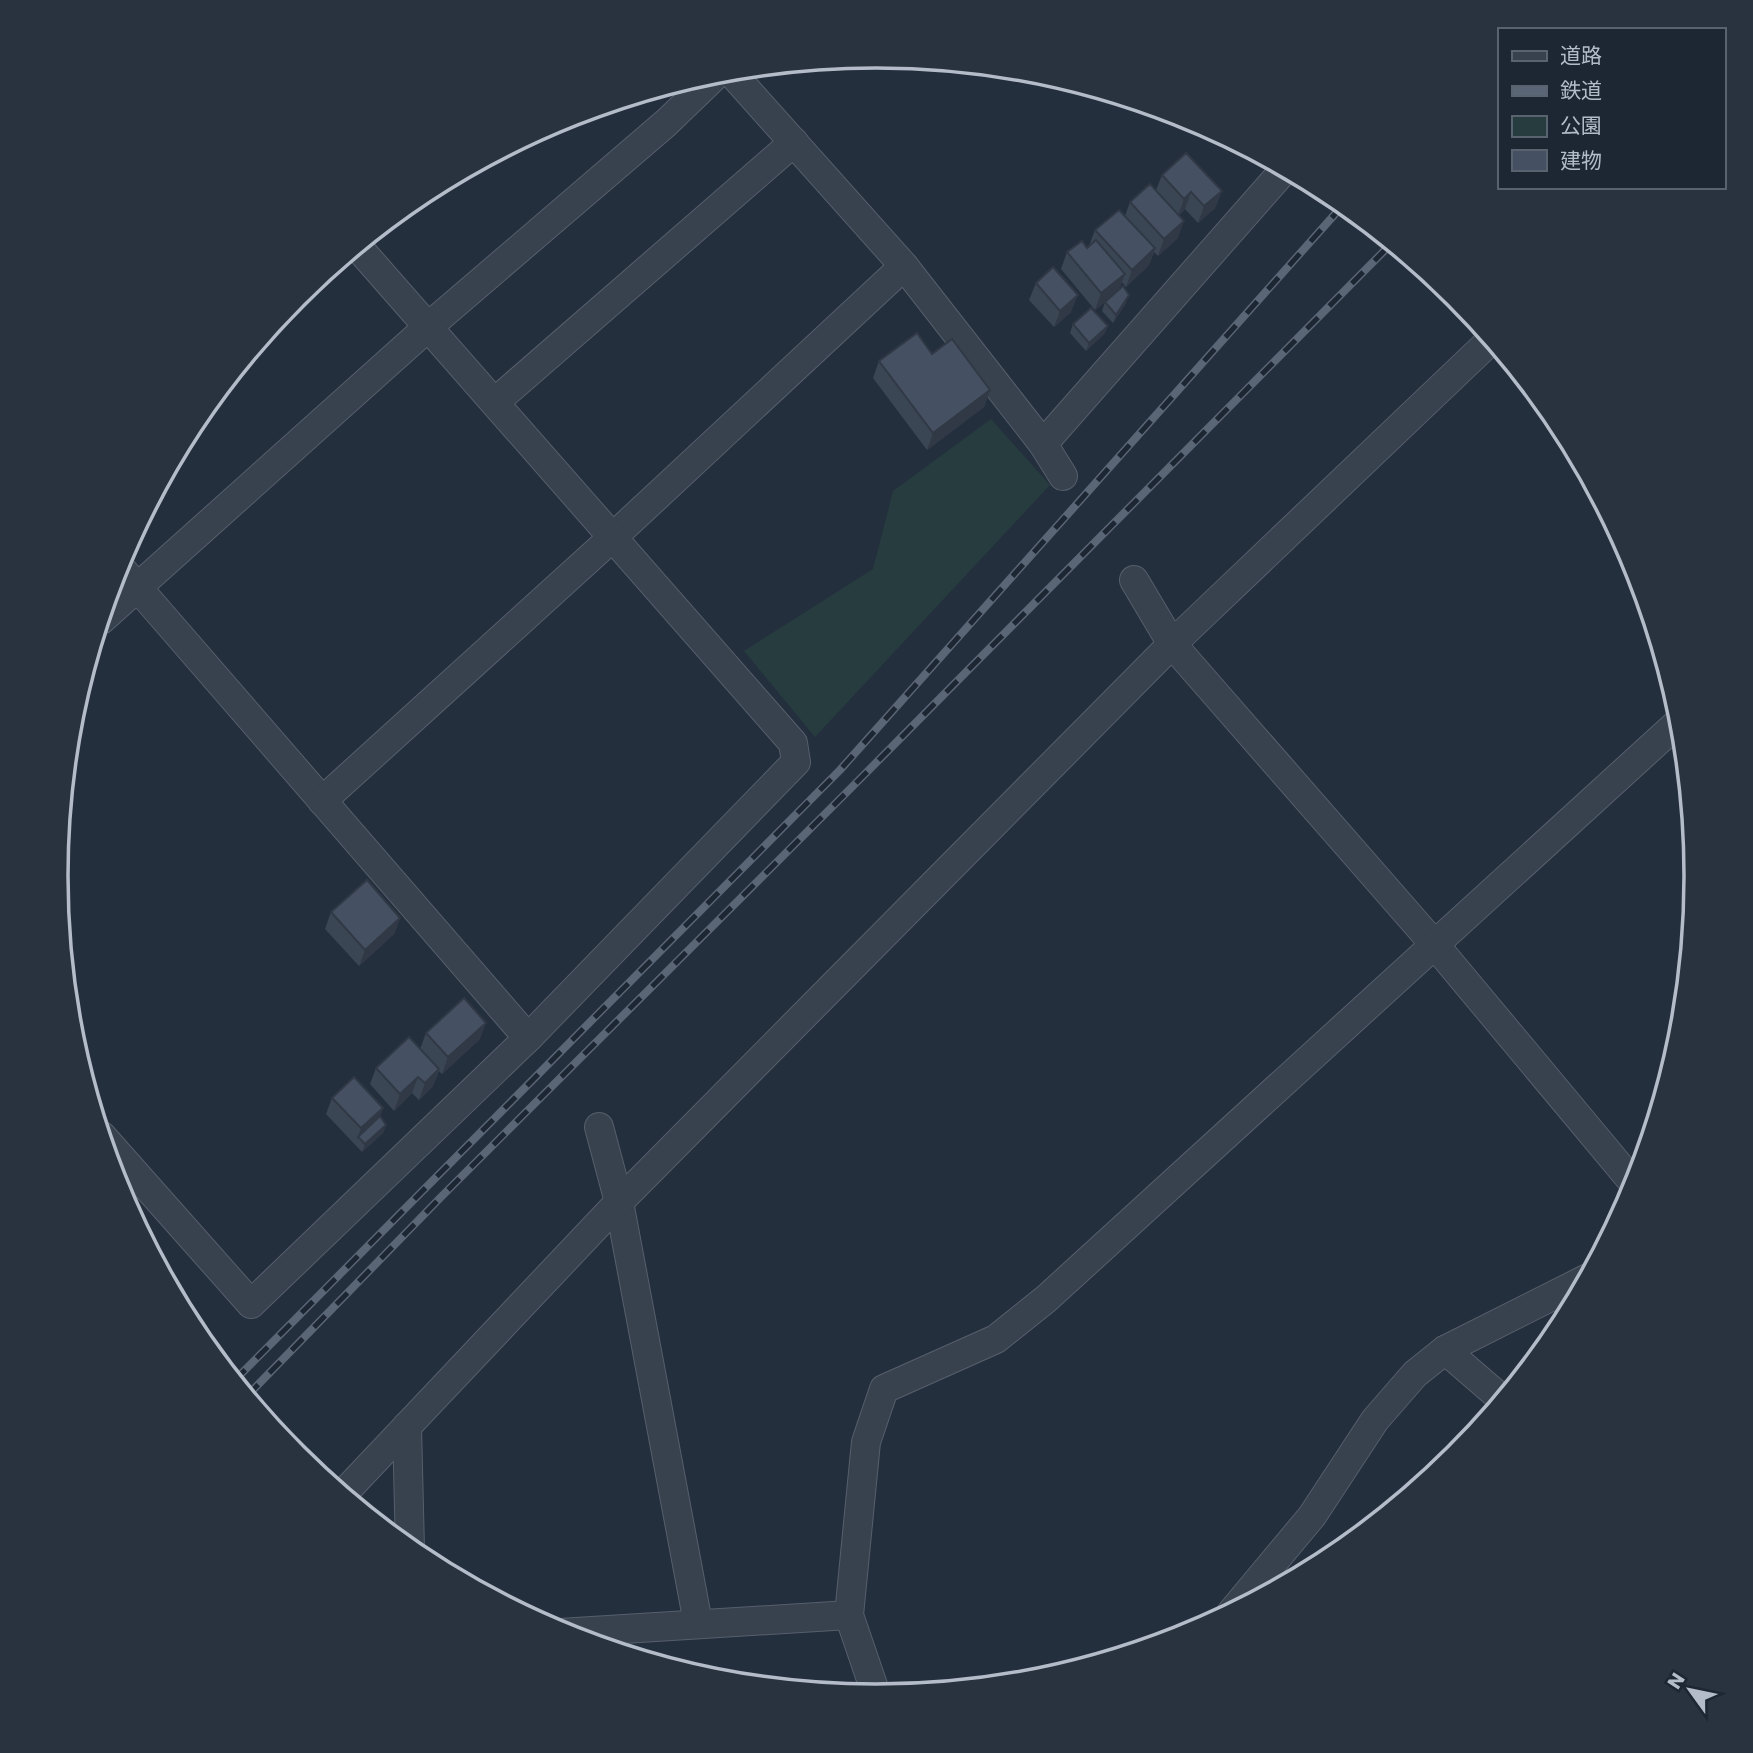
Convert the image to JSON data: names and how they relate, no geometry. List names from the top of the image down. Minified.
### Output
{"legend":["道路","鉄道","公園","建物"],"north":"top left"}
